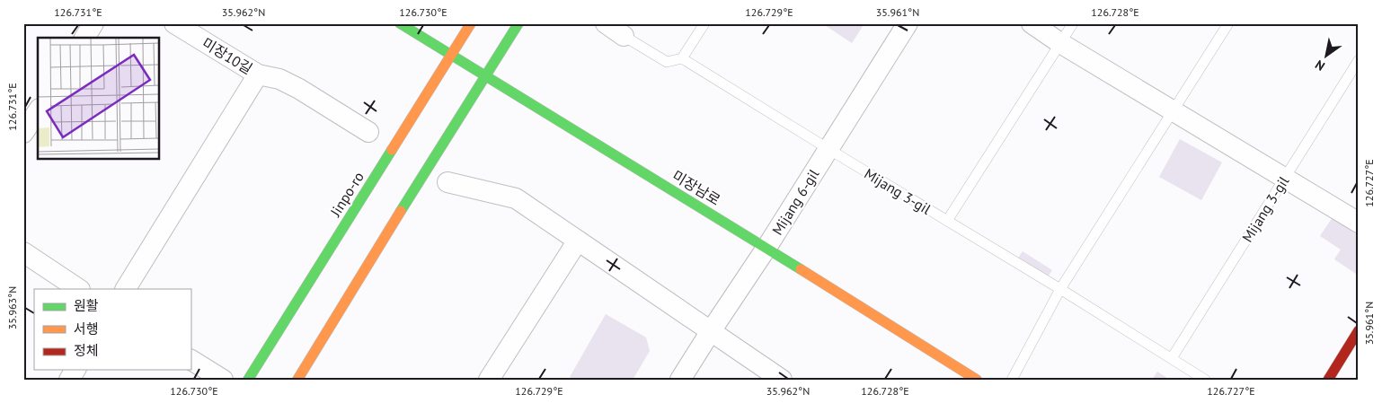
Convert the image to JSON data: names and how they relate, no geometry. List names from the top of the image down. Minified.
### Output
{"streets":{"street":["미장10길","미장남로","Jinpo-ro","Mijang 6-gil"],"lane":["Mijang 3-gil"]},"crossings":[["미장남로","Jinpo-ro"],["미장남로","Mijang 6-gil"],["Mijang 3-gil","Mijang 6-gil"]],"legend":["원활","서행","정체"],"north":"bottom left","coordinates":["126.731°E","35.962°N","126.730°E","126.729°E","35.961°N","126.728°E","126.727°E","35.963°N"]}
